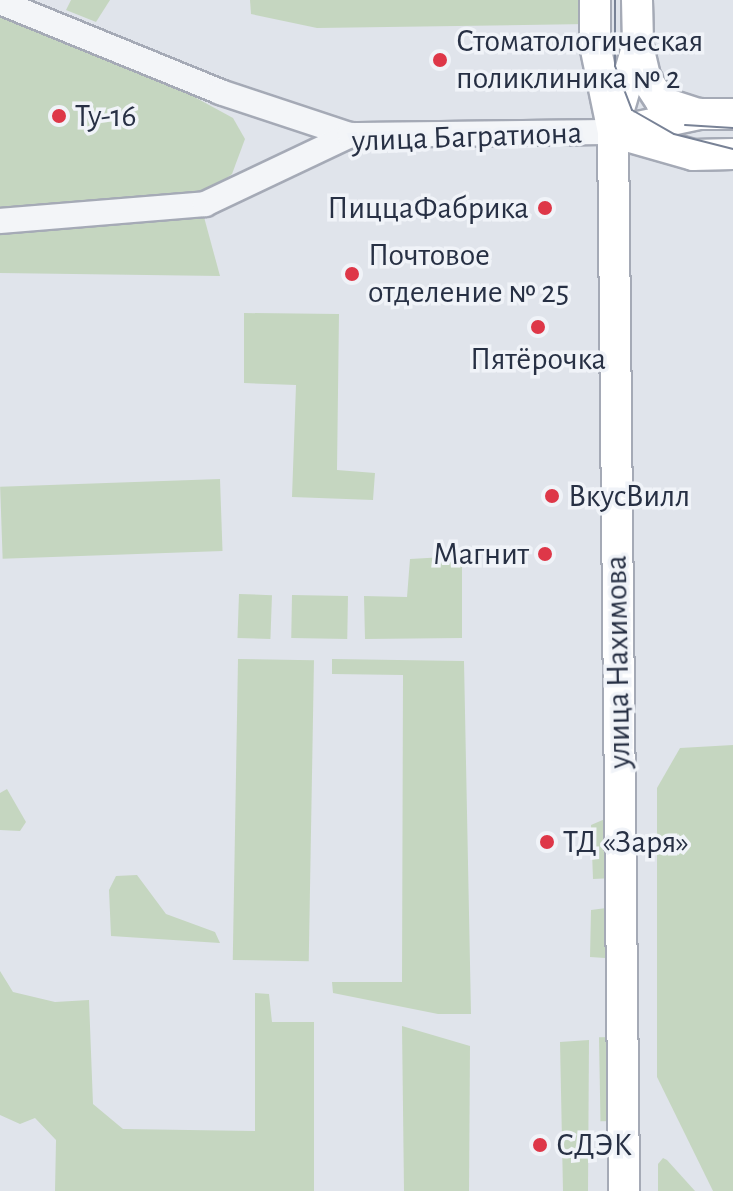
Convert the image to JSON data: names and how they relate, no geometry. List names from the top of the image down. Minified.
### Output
{"streets":{"main road":["улица Багратиона","улица Нахимова"]},"crossings":[["улица Багратиона","улица Нахимова"]],"places":["Стоматологическая поликлиника № 2","Ту-16","ПиццаФабрика","Почтовое отделение № 25","Пятёрочка","ВкусВилл","Магнит","ТД «Заря»","СДЭК"]}
